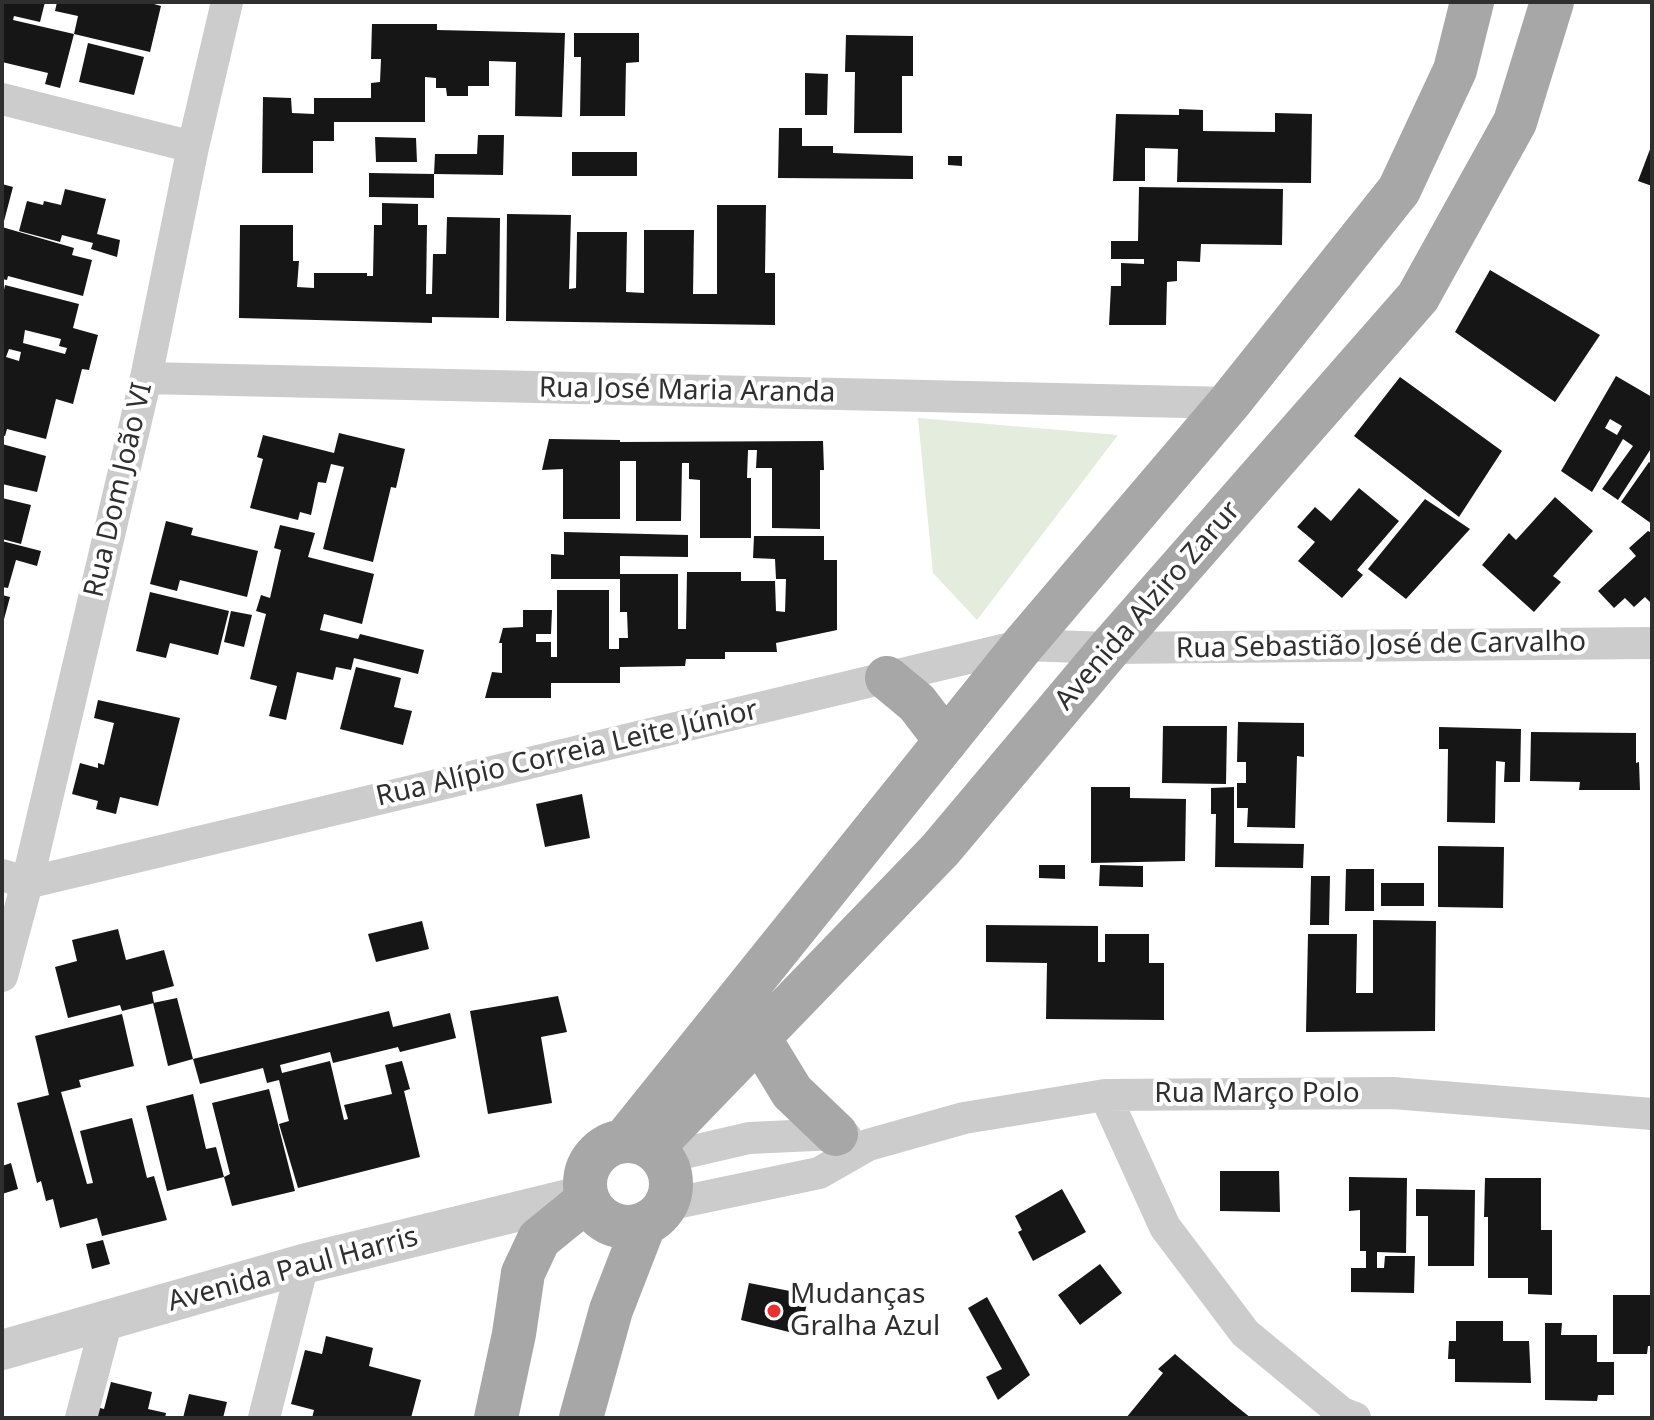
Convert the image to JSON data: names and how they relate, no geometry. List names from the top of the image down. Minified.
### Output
{"streets":{"main road":["Avenida Alziro Zarur"],"street":["Rua José Maria Aranda","Rua Dom João VI","Rua Sebastião José de Carvalho","Rua Alípio Correia Leite Júnior","Rua Março Polo","Avenida Paul Harris"]},"crossings":[["Rua José Maria Aranda","Rua Dom João VI"],["Rua Dom João VI","Rua Alípio Correia Leite Júnior"],["Avenida Alziro Zarur","Rua Sebastião José de Carvalho"],["Avenida Alziro Zarur","Rua Alípio Correia Leite Júnior"],["Avenida Alziro Zarur","Rua Março Polo"],["Avenida Alziro Zarur","Avenida Paul Harris"],["Rua Sebastião José de Carvalho","Rua Alípio Correia Leite Júnior"],["Rua Março Polo","Avenida Paul Harris"]],"places":["Mudanças Gralha Azul"]}
